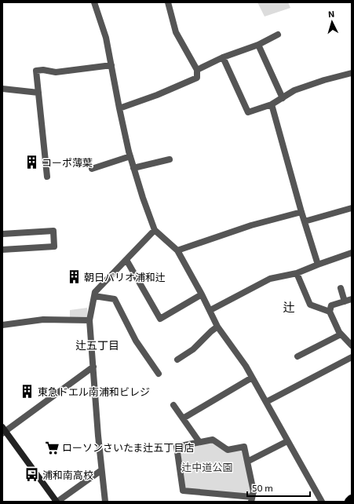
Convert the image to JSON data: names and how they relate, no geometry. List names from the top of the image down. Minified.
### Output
{"districts":["辻","辻五丁目"],"parks":["辻中道公園"],"places":{"building":["コーポ薄葉","朝日パリオ浦和辻","東急ドエル南浦和ビレジ"],"supermarket":["ローソンさいたま辻五丁目店"],"bus stop":["浦和南高校"]},"scale_bar":"50 m","north":"top"}
